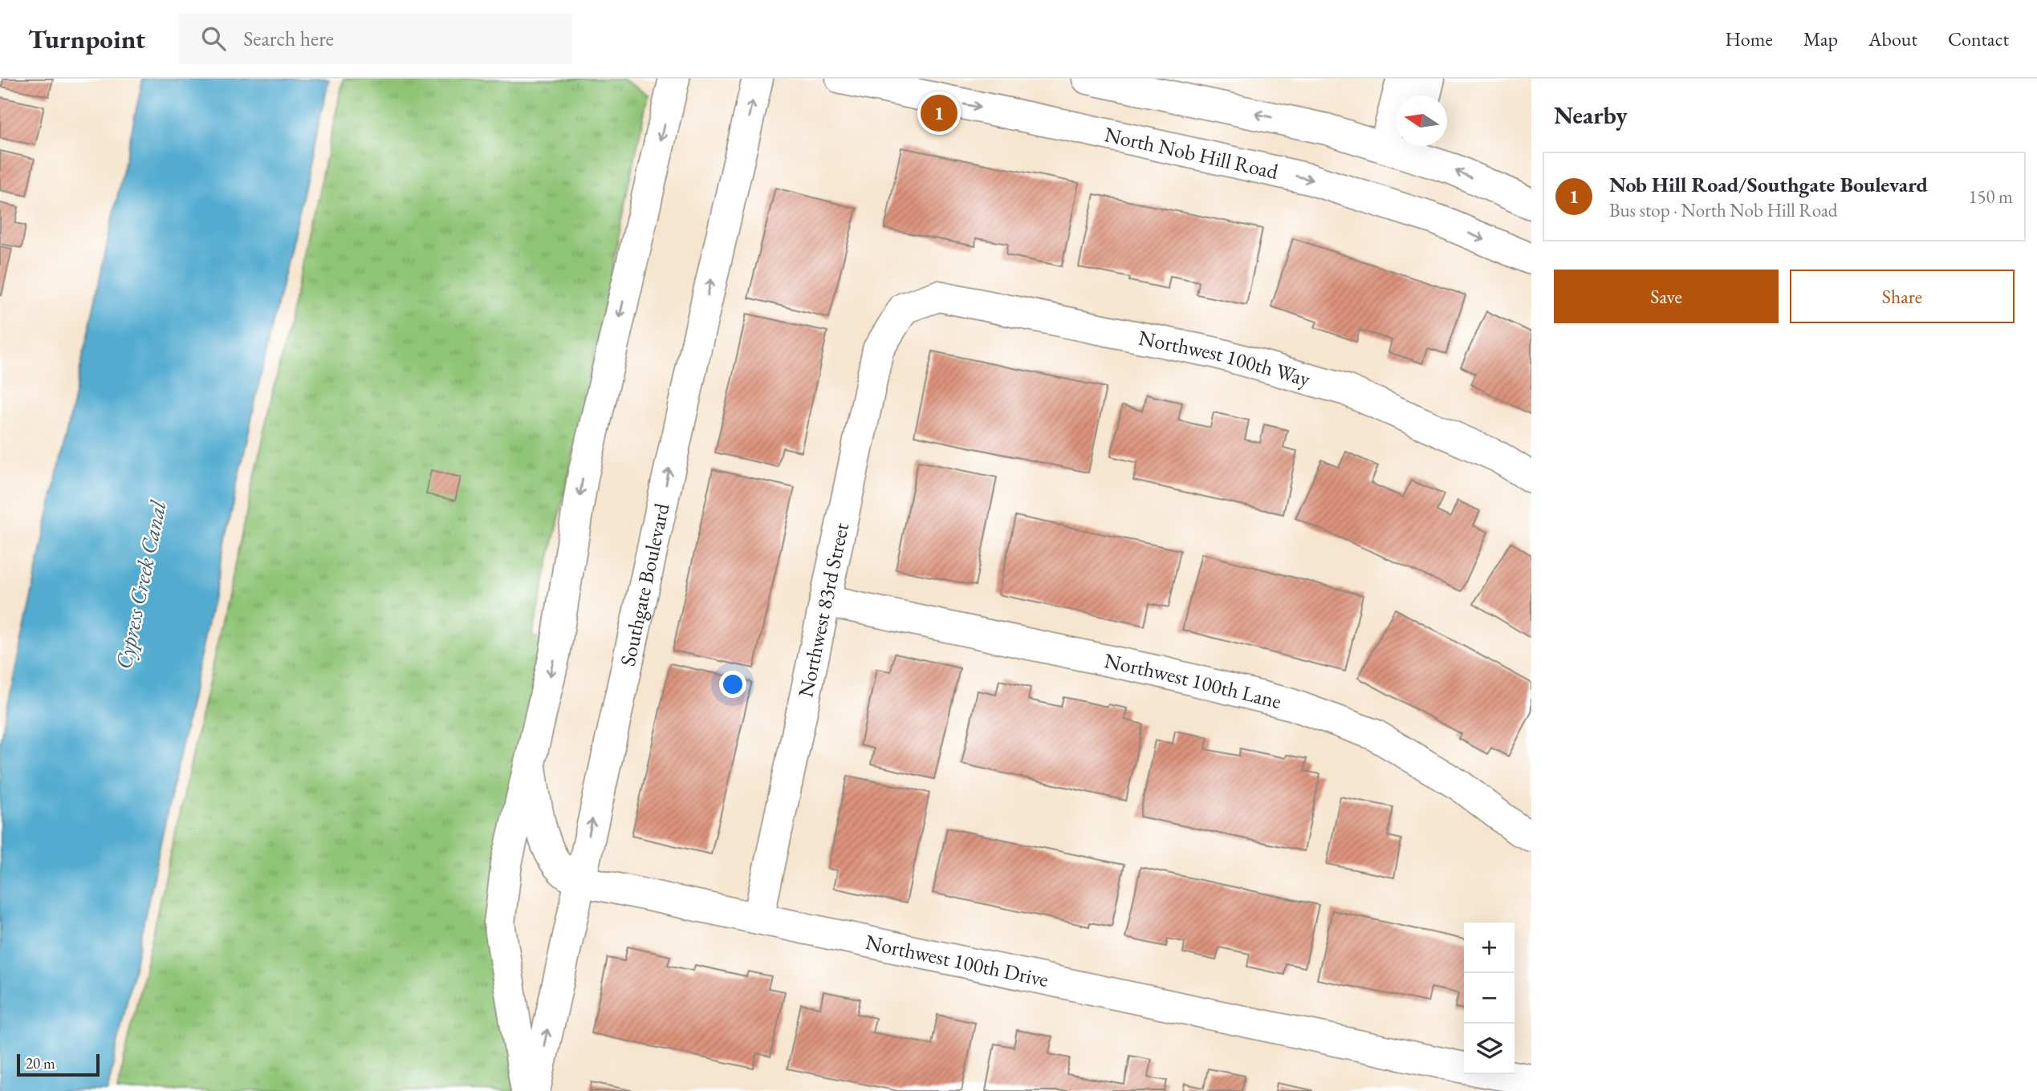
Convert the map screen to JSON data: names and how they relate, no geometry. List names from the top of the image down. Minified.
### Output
{"streets":{"street":["North Nob Hill Road","Northwest 100th Way","Southgate Boulevard","Northwest 83rd Street","Northwest 100th Lane","Northwest 100th Drive"]},"crossings":[["Northwest 100th Way","Northwest 83rd Street"],["Southgate Boulevard","Northwest 100th Drive"],["Northwest 83rd Street","Northwest 100th Lane"],["Northwest 83rd Street","Northwest 100th Drive"]],"water":["Cypress Creek Canal"],"scale_bar":"20 m","north":"left","page":{"header":"Turnpoint","search":"Search here","nav":["Home","Map","About","Contact"],"heading":"Nearby","pins":"1","list":[{"mark":"1","name":"Nob Hill Road/Southgate Boulevard","note":"Bus stop · North Nob Hill Road","value":"150 m"}],"buttons":["Save","Share"],"map_buttons":["+","−"],"scale":"20 m"}}
